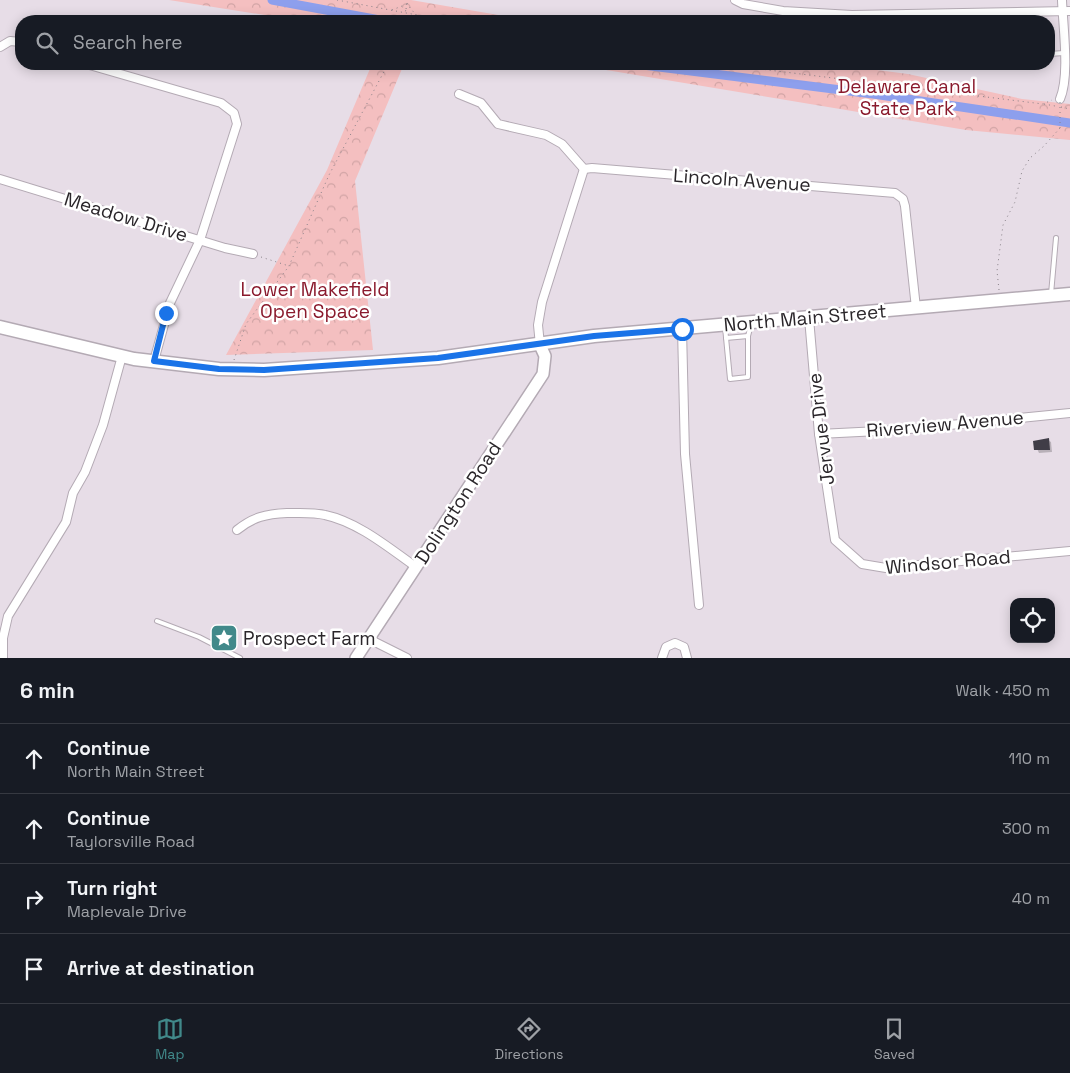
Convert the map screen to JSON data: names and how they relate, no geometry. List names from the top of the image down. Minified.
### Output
{"streets":{"main road":["North Main Street"],"street":["Lincoln Avenue","Meadow Drive","Riverview Avenue","Jervue Drive","Dolington Road","Windsor Road"]},"crossings":[["Lincoln Avenue","North Main Street"],["North Main Street","Jervue Drive"],["North Main Street","Dolington Road"],["Riverview Avenue","Jervue Drive"],["Jervue Drive","Windsor Road"]],"parks":["Delaware Canal State Park","Lower Makefield Open Space"],"places":{"place":["Prospect Farm"]},"page":{"search":"Search here","heading":["6 min","Walk · 450 m"],"list":[["Continue","North Main Street","110 m"],["Continue","Taylorsville Road","300 m"],["Turn right","Maplevale Drive","40 m"],"Arrive at destination"],"nav":["Map","Directions","Saved"]}}
